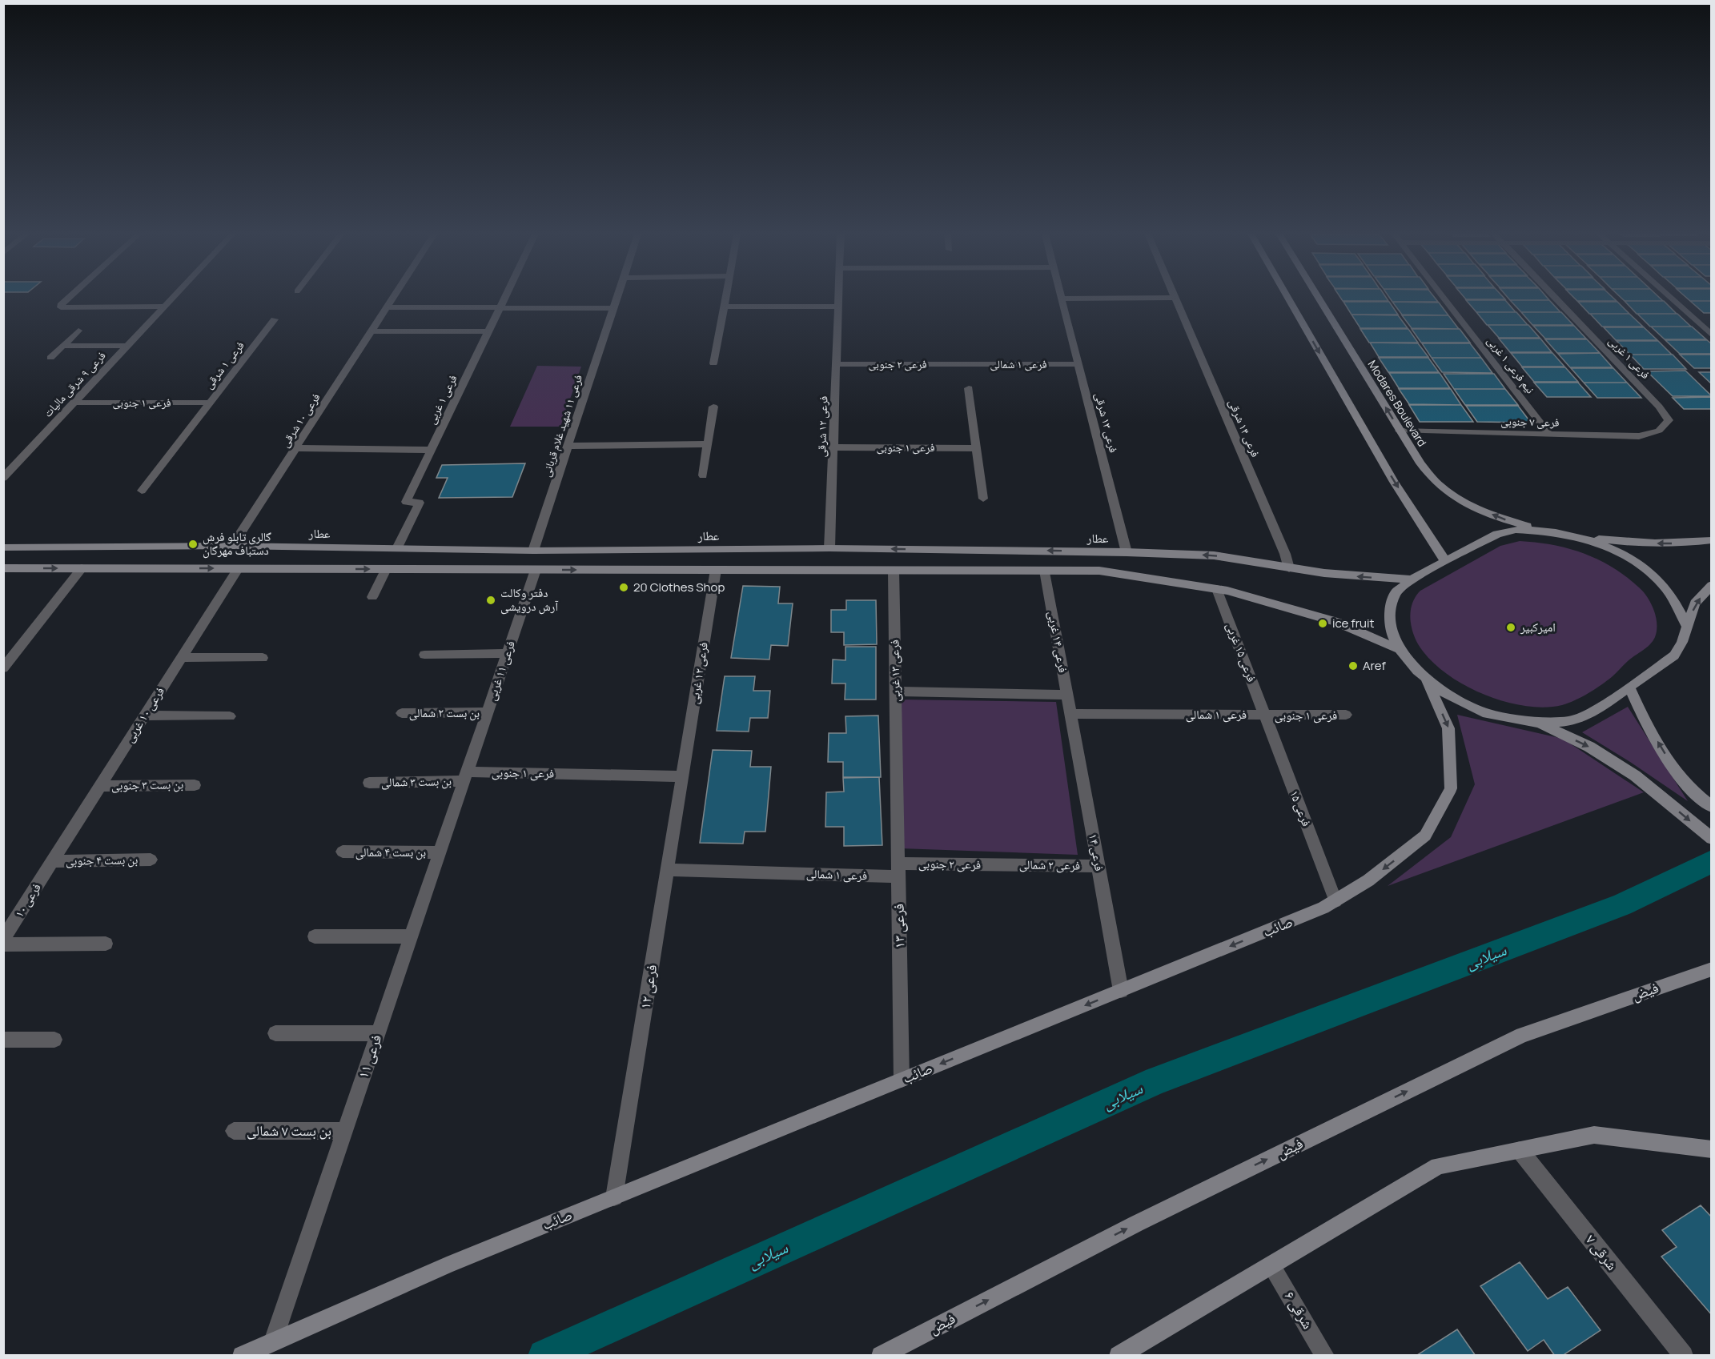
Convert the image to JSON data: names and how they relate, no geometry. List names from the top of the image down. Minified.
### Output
{"streets":{"main road":["Modares Boulevard","عطار","صائب","فیض"],"street":["فرعی ۱ غربی","فرعی ۲ جنوبی","فرعی ۱ شمالی","فرعی ۱ شرقی","نیم فرعی ۱ غربی","فرعی ۹ شرقی مالیات","فرعی ۱ جنوبی","فرعی ۱۰ شرقی","فرعی ۷ جنوبی","فرعی ۱۳ شرقی","فرعی ۱۱ شهید غلام قربانی","فرعی ۱۲ شرقی","فرعی ۱۴ شرقی","فرعی ۱۴ غربی","فرعی ۱۵ غربی","فرعی ۱۱ غربی","فرعی ۱۳ غربی","فرعی ۱۲ غربی","بن بست ۲ شمالی","فرعی ۱۰ غربی","بن بست ۳ شمالی","بن بست ۳ جنوبی","فرعی ۱۵","بن بست ۴ شمالی","فرعی ۱۴","بن بست ۴ جنوبی","فرعی ۲ شمالی","فرعی ۱۰","فرعی ۱۳","فرعی ۱۲","فرعی ۱۱","بن بست ۷ شمالی","۷ شرقی","۶ شرقی"]},"crossings":[["فرعی ۱ غربی","فرعی ۷ جنوبی"],["فرعی ۱ غربی","عطار"],["فرعی ۲ جنوبی","فرعی ۱ شمالی"],["فرعی ۲ جنوبی","فرعی ۱۲ شرقی"],["فرعی ۲ جنوبی","فرعی ۲ شمالی"],["فرعی ۲ جنوبی","فرعی ۱۳"],["فرعی ۱ شمالی","فرعی ۱ جنوبی"],["فرعی ۱ شمالی","فرعی ۱۳ شرقی"],["فرعی ۱ شمالی","فرعی ۱۴ غربی"],["فرعی ۱ شمالی","فرعی ۱۵ غربی"],["فرعی ۱ شمالی","فرعی ۱۵"],["فرعی ۱ شمالی","فرعی ۱۴"],["فرعی ۱ شمالی","فرعی ۱۳"],["فرعی ۱ شمالی","فرعی ۱۲"],["فرعی ۱ شرقی","فرعی ۱ جنوبی"],["نیم فرعی ۱ غربی","فرعی ۷ جنوبی"],["فرعی ۹ شرقی مالیات","فرعی ۱ جنوبی"],["فرعی ۱ جنوبی","فرعی ۱۲ شرقی"],["فرعی ۱ جنوبی","فرعی ۱۵ غربی"],["فرعی ۱ جنوبی","فرعی ۱۱ غربی"],["فرعی ۱ جنوبی","فرعی ۱۲ غربی"],["فرعی ۱ جنوبی","بن بست ۳ شمالی"],["فرعی ۱ جنوبی","فرعی ۱۵"],["فرعی ۱ جنوبی","فرعی ۱۲"],["فرعی ۱ جنوبی","فرعی ۱۱"],["Modares Boulevard","فرعی ۷ جنوبی"],["فرعی ۱۰ شرقی","عطار"],["فرعی ۱۳ شرقی","عطار"],["فرعی ۱۱ شهید غلام قربانی","عطار"],["فرعی ۱۲ شرقی","عطار"],["فرعی ۱۴ شرقی","عطار"],["فرعی ۱۴ غربی","فرعی ۱۴"],["فرعی ۱۵ غربی","فرعی ۱۵"],["فرعی ۱۱ غربی","بن بست ۲ شمالی"],["فرعی ۱۱ غربی","بن بست ۳ شمالی"],["فرعی ۱۱ غربی","فرعی ۱۱"],["فرعی ۱۳ غربی","فرعی ۱۳"],["فرعی ۱۲ غربی","فرعی ۱۲"],["فرعی ۱۰ غربی","بن بست ۳ جنوبی"],["فرعی ۱۰ غربی","بن بست ۴ جنوبی"],["فرعی ۱۰ غربی","فرعی ۱۰"],["بن بست ۳ شمالی","فرعی ۱۱"],["فرعی ۱۵","صائب"],["بن بست ۴ شمالی","فرعی ۱۱"],["فرعی ۱۴","فرعی ۲ شمالی"],["فرعی ۱۴","صائب"],["بن بست ۴ جنوبی","فرعی ۱۰"],["فرعی ۱۳","صائب"],["صائب","فرعی ۱۲"],["صائب","فرعی ۱۱"],["فرعی ۱۱","بن بست ۷ شمالی"]],"one_way":["صائب"],"water":["سیلابی"],"places":["گالری تابلو فرش دستباف مهرگان","20 Clothes Shop","دفتر وکالت آرش درویشی","ice fruit","امیرکبیر","Aref"]}
